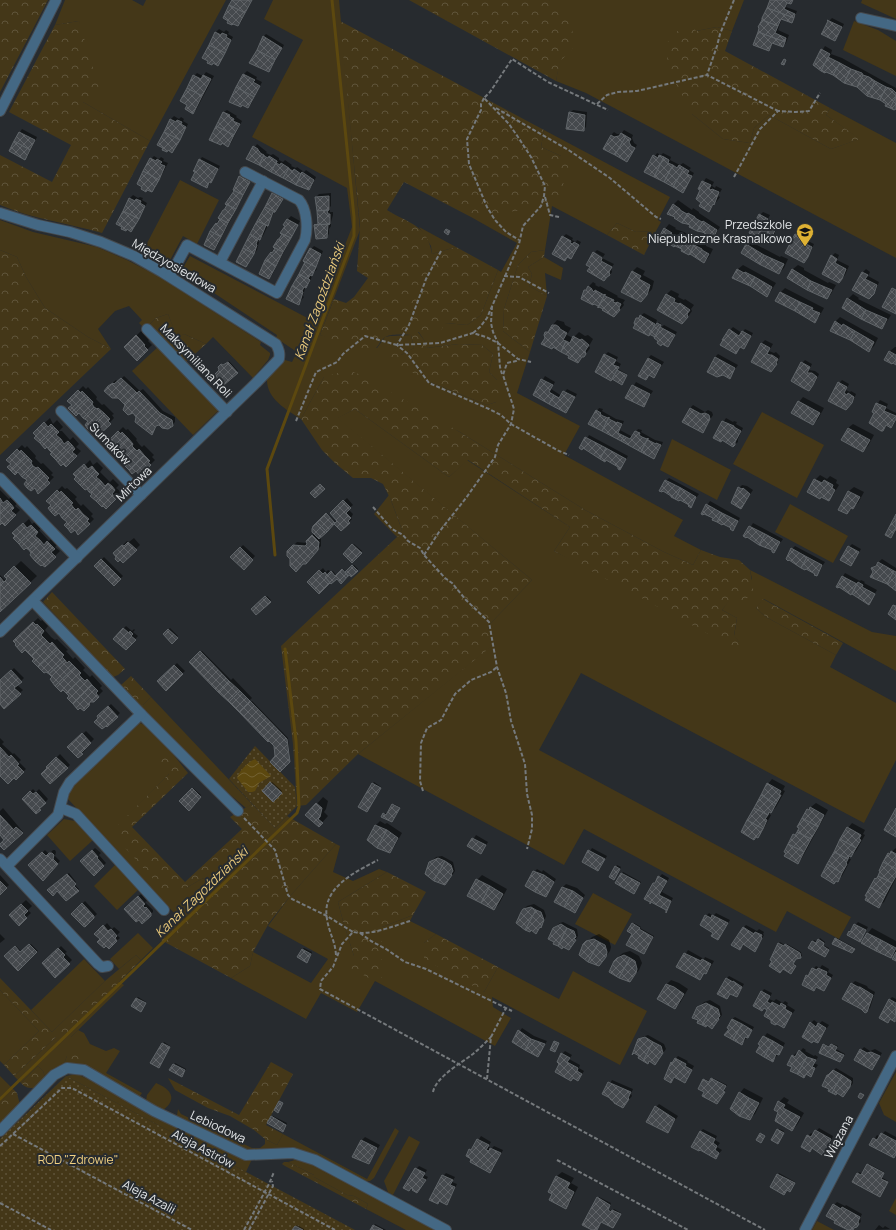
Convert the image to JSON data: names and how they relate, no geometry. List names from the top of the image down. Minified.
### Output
{"streets":{"street":["Międzyosiedlowa","Maksymiliana Roli","Sumaków","Mirtowa","Lebiodowa","Wiązana"],"path":["Aleja Astrów","Aleja Azalii"]},"crossings":[["Międzyosiedlowa","Mirtowa"],["Maksymiliana Roli","Mirtowa"],["Sumaków","Mirtowa"],["Aleja Astrów","Aleja Azalii"]],"water":["Kanał Zagoździański"],"parks":["ROD \"Zdrowie\""],"places":{"school or university":["Przedszkole Niepubliczne Krasnalkowo"]}}
